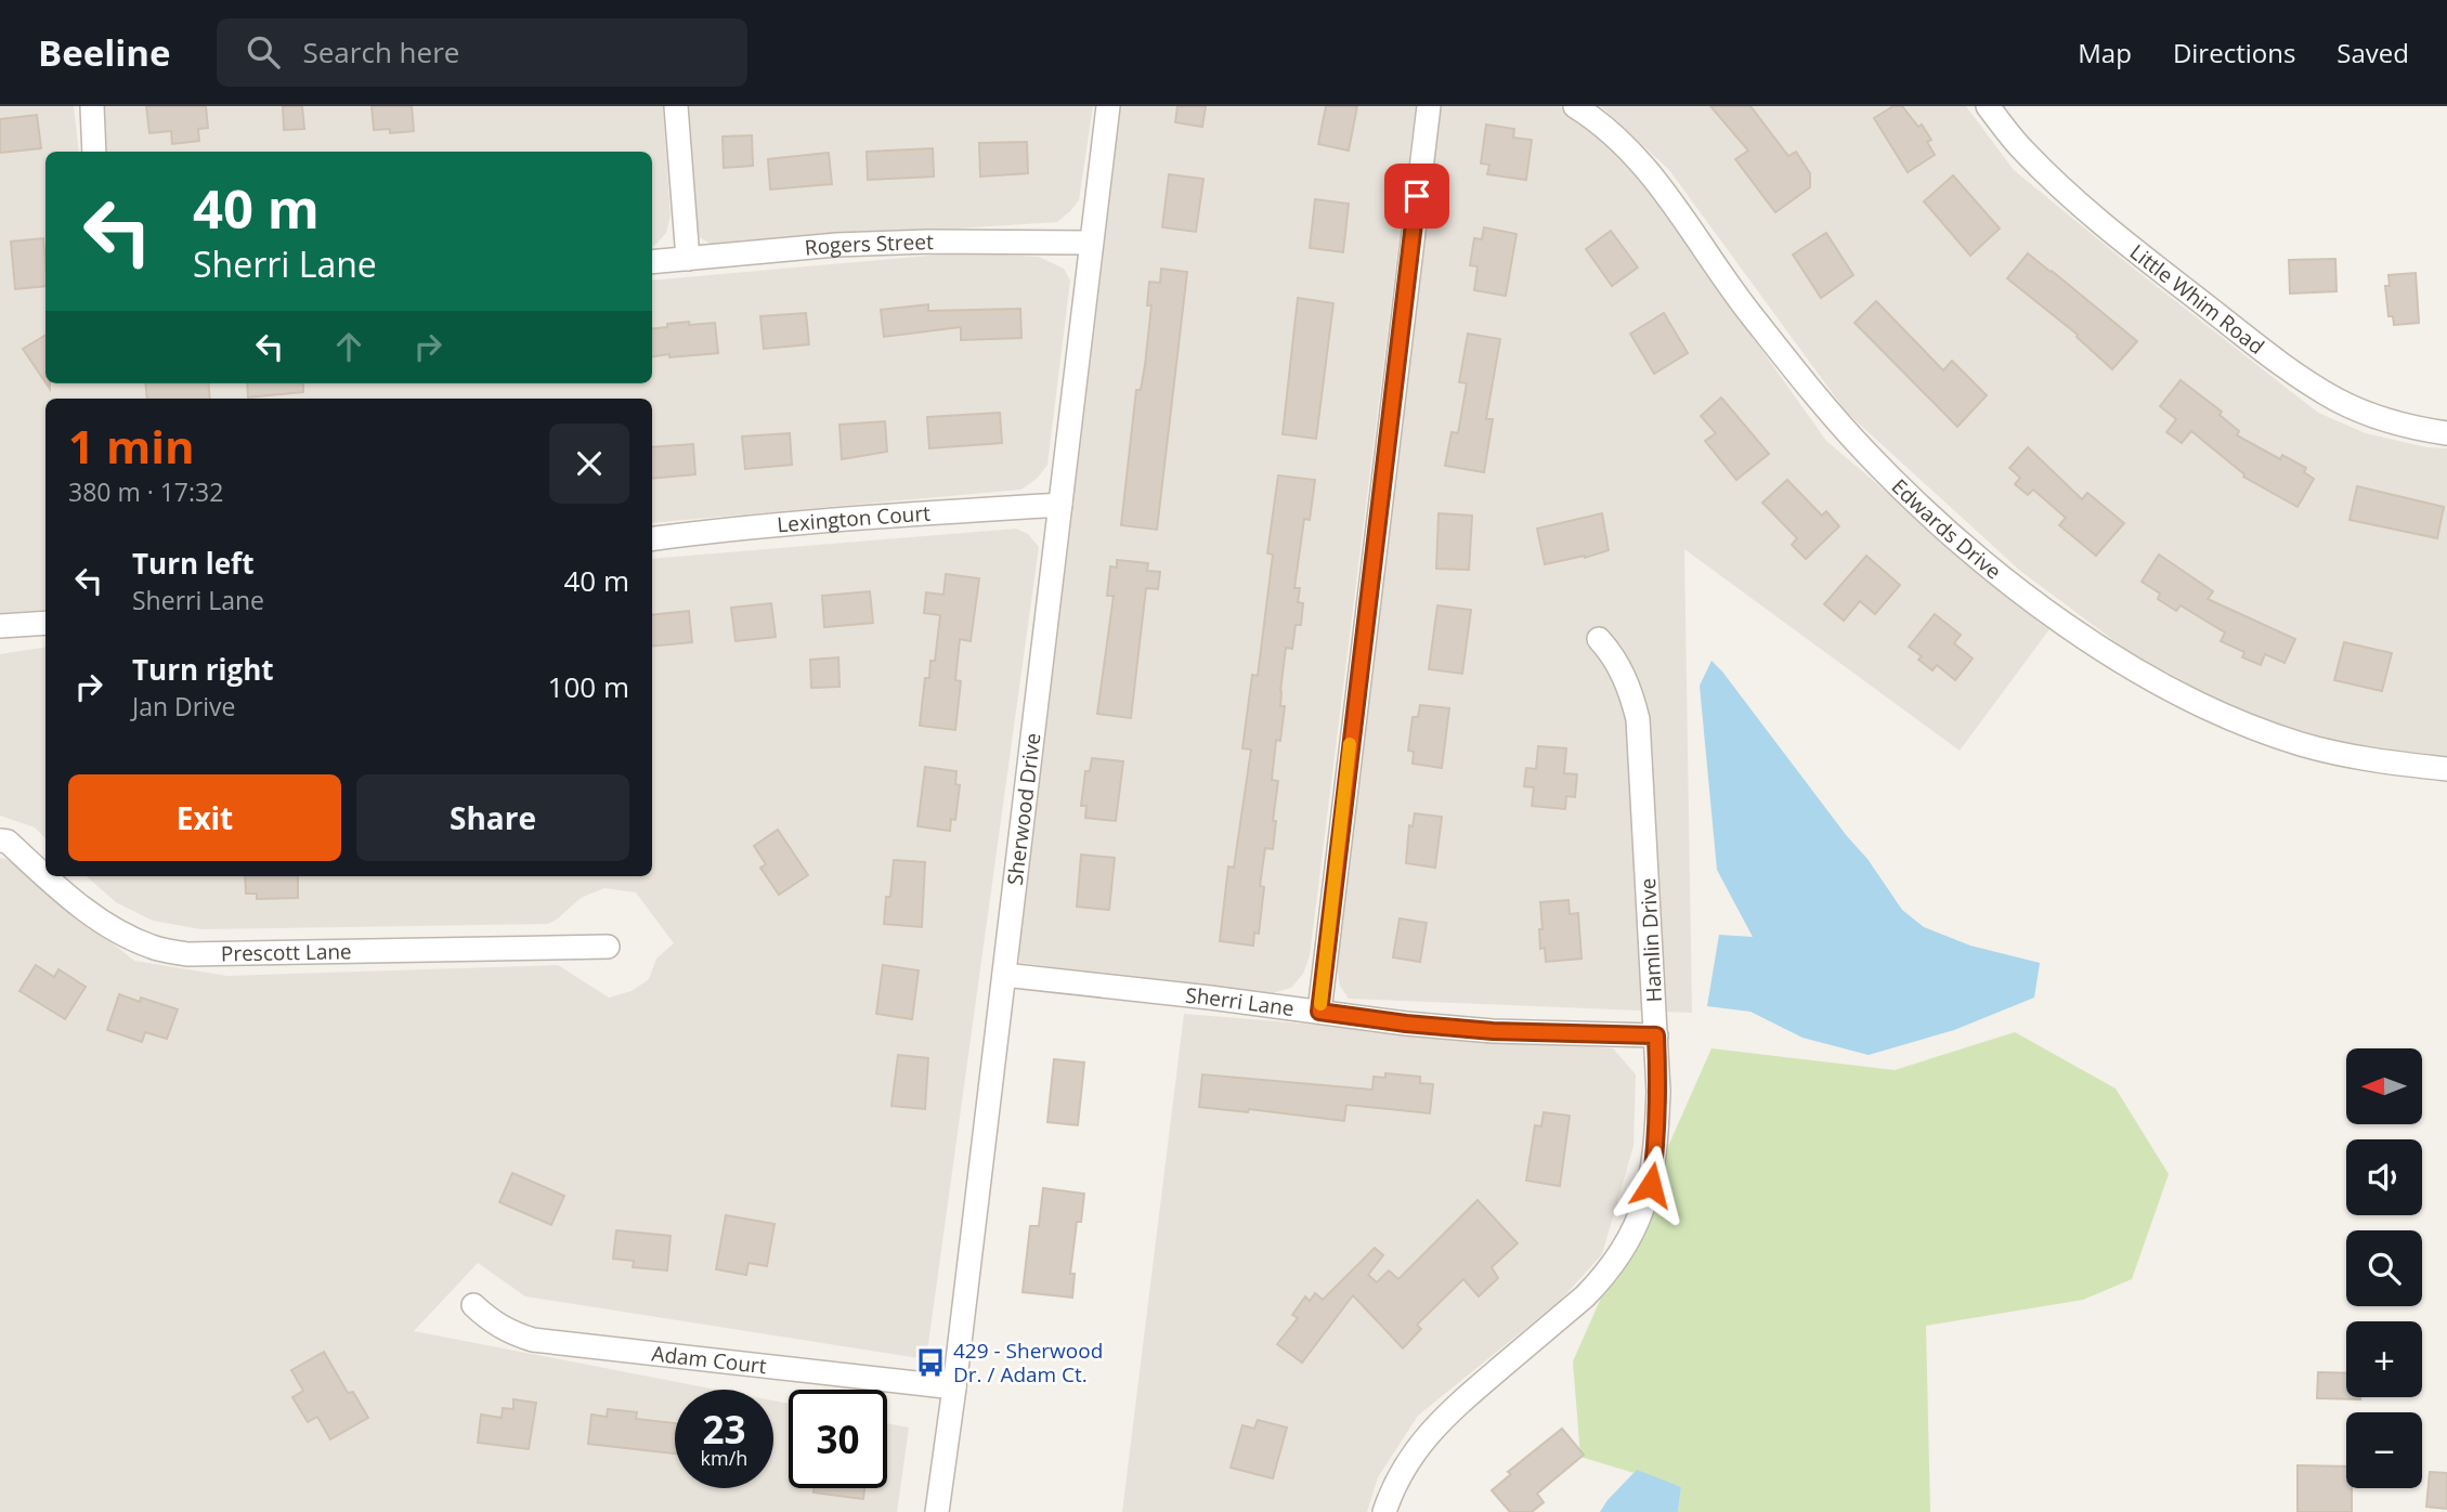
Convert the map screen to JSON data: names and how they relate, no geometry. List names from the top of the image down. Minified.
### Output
{"streets":{"street":["Rogers Street","Little Whim Road","Lexington Court","Edwards Drive","Sherwood Drive","Hamlin Drive","Prescott Lane","Sherri Lane","Adam Court"]},"crossings":[["Rogers Street","Sherwood Drive"],["Lexington Court","Sherwood Drive"],["Sherwood Drive","Sherri Lane"],["Sherwood Drive","Adam Court"],["Hamlin Drive","Sherri Lane"]],"places":{"bus stop":["429 - Sherwood Dr. / Adam Ct."]},"north":"left","page":{"header":"Beeline","search":"Search here","nav":["Map","Directions","Saved"],"turn":["40 m","Sherri Lane"],"heading":["1 min","380 m · 17:32"],"list":[{"name":"Turn left","note":"Sherri Lane","value":"40 m"},{"name":"Turn right","note":"Jan Drive","value":"100 m"}],"buttons":["Exit","Share"],"map_buttons":["+","−"],"speed":"23 km/h","limit":"30"}}
